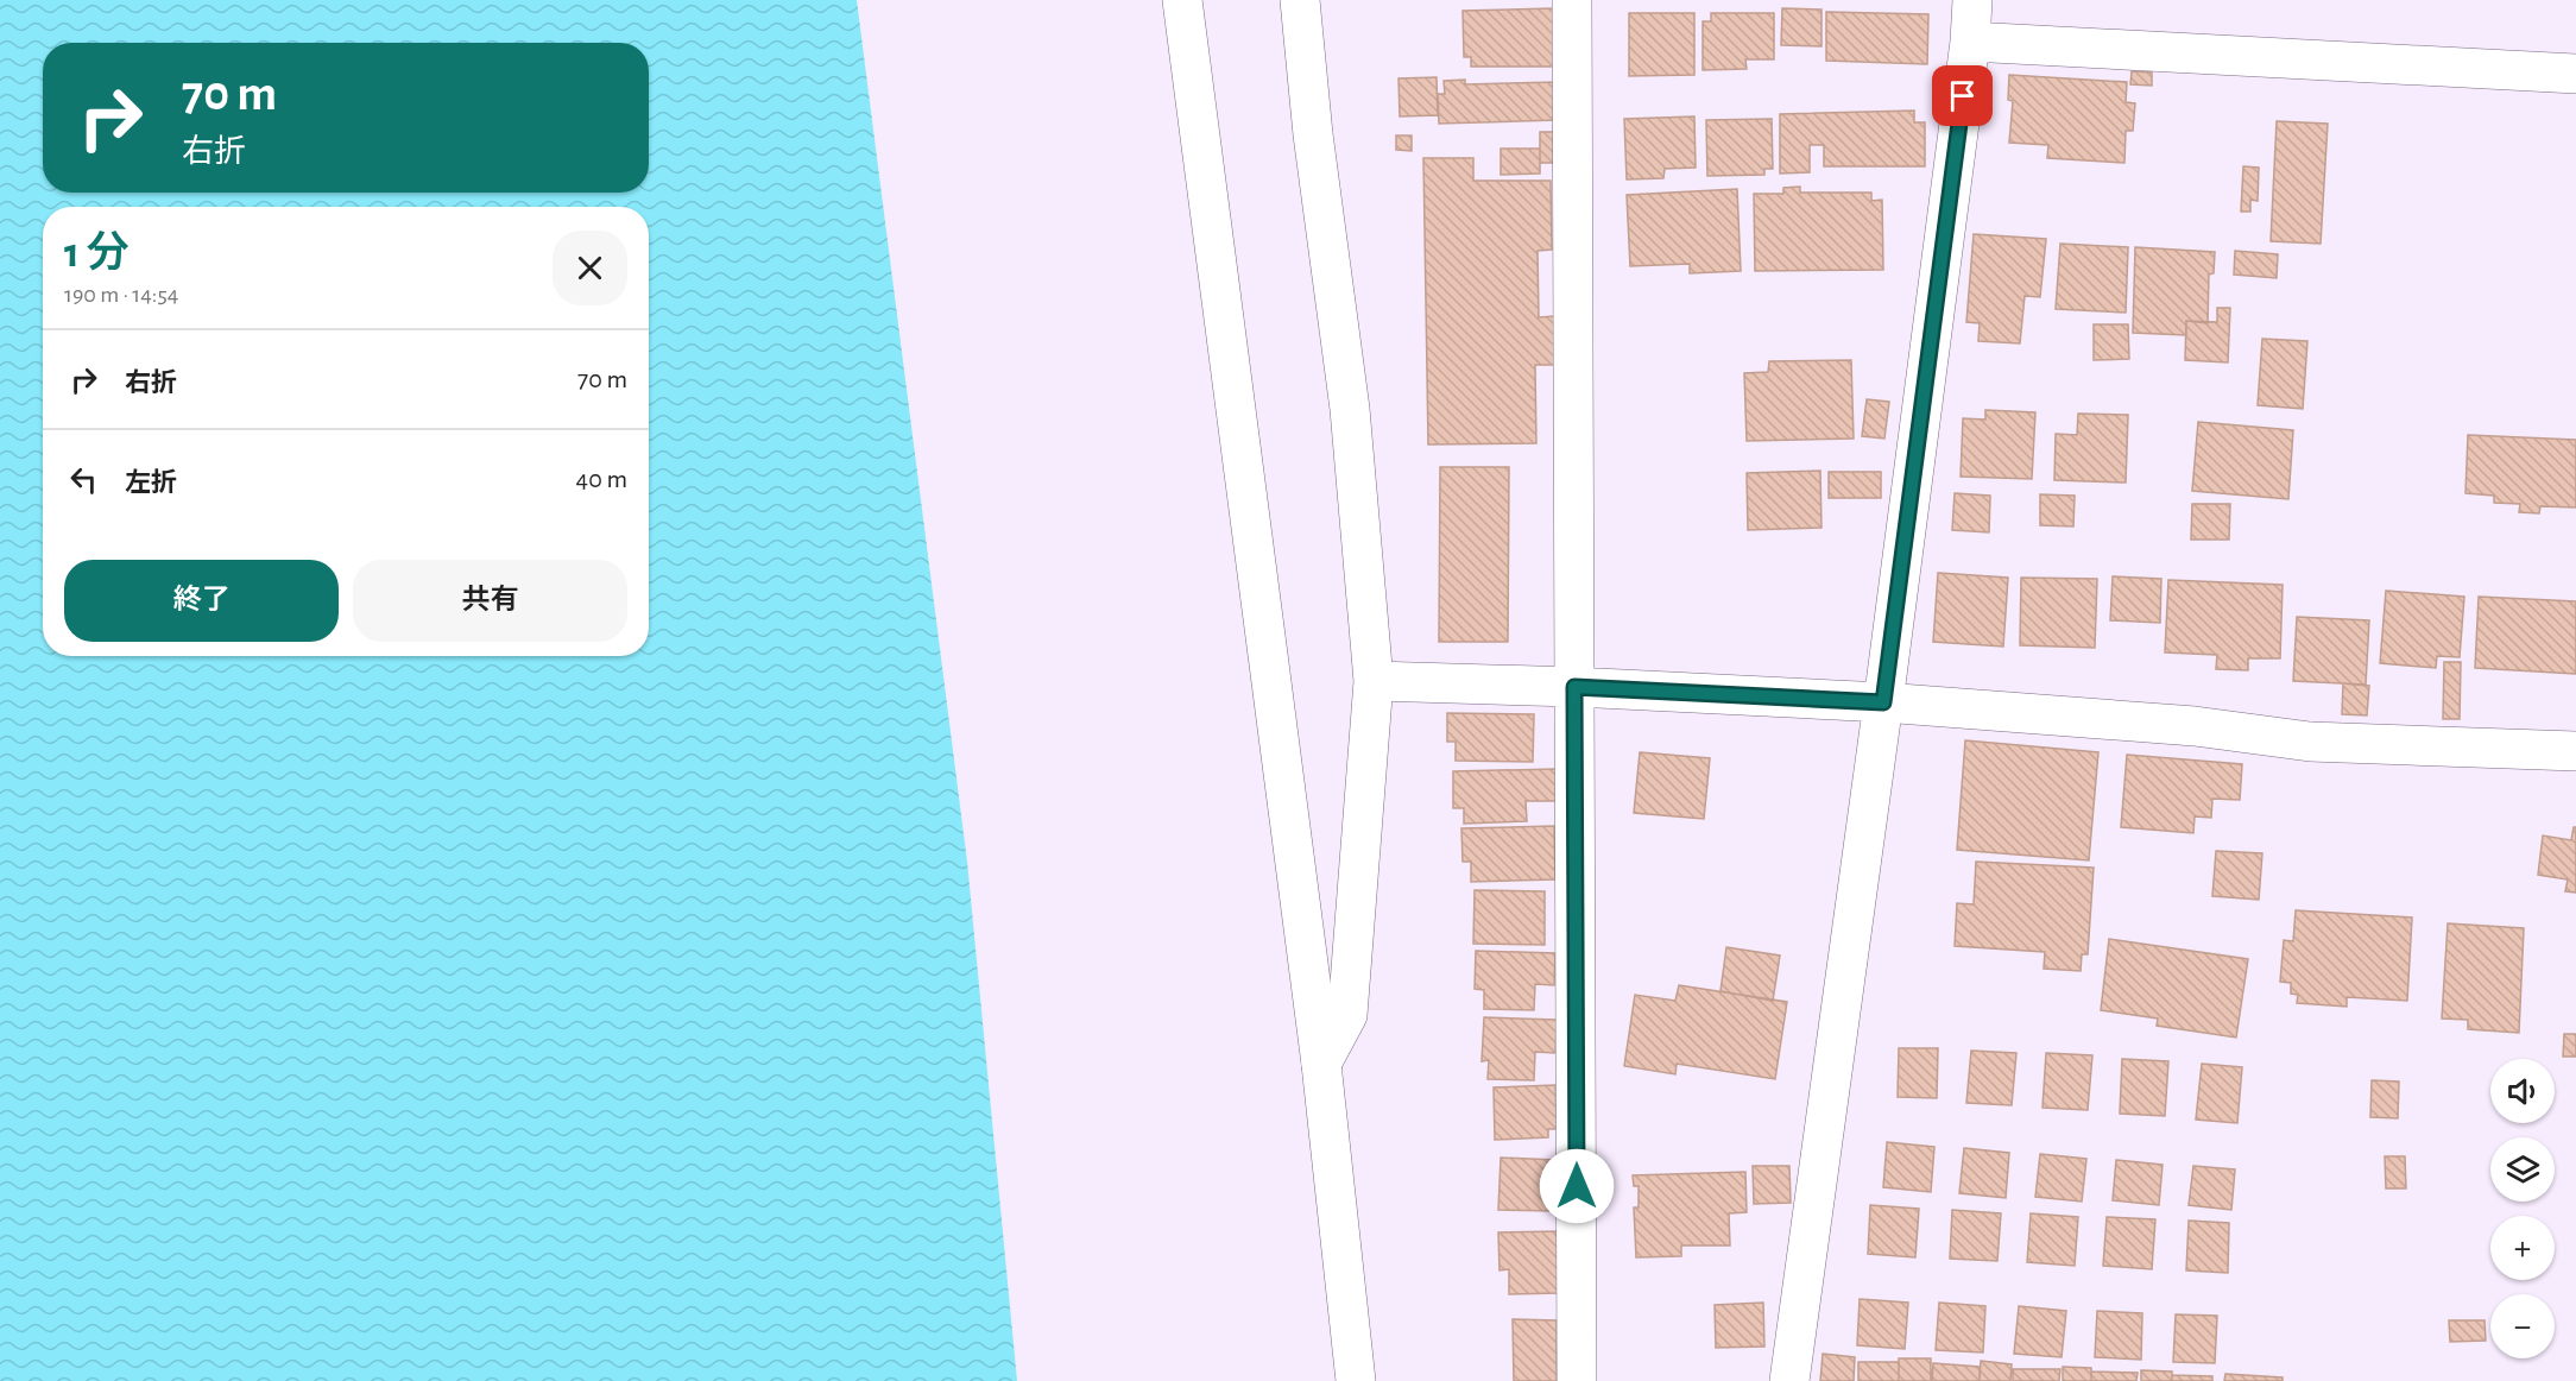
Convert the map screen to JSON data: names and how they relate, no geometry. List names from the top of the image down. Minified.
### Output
{"page":{"turn":["70 m","右折"],"heading":["1 分","190 m · 14:54"],"list":[{"name":"右折","value":"70 m"},{"name":"左折","value":"40 m"}],"buttons":["終了","共有"],"map_buttons":["+","−"]}}
